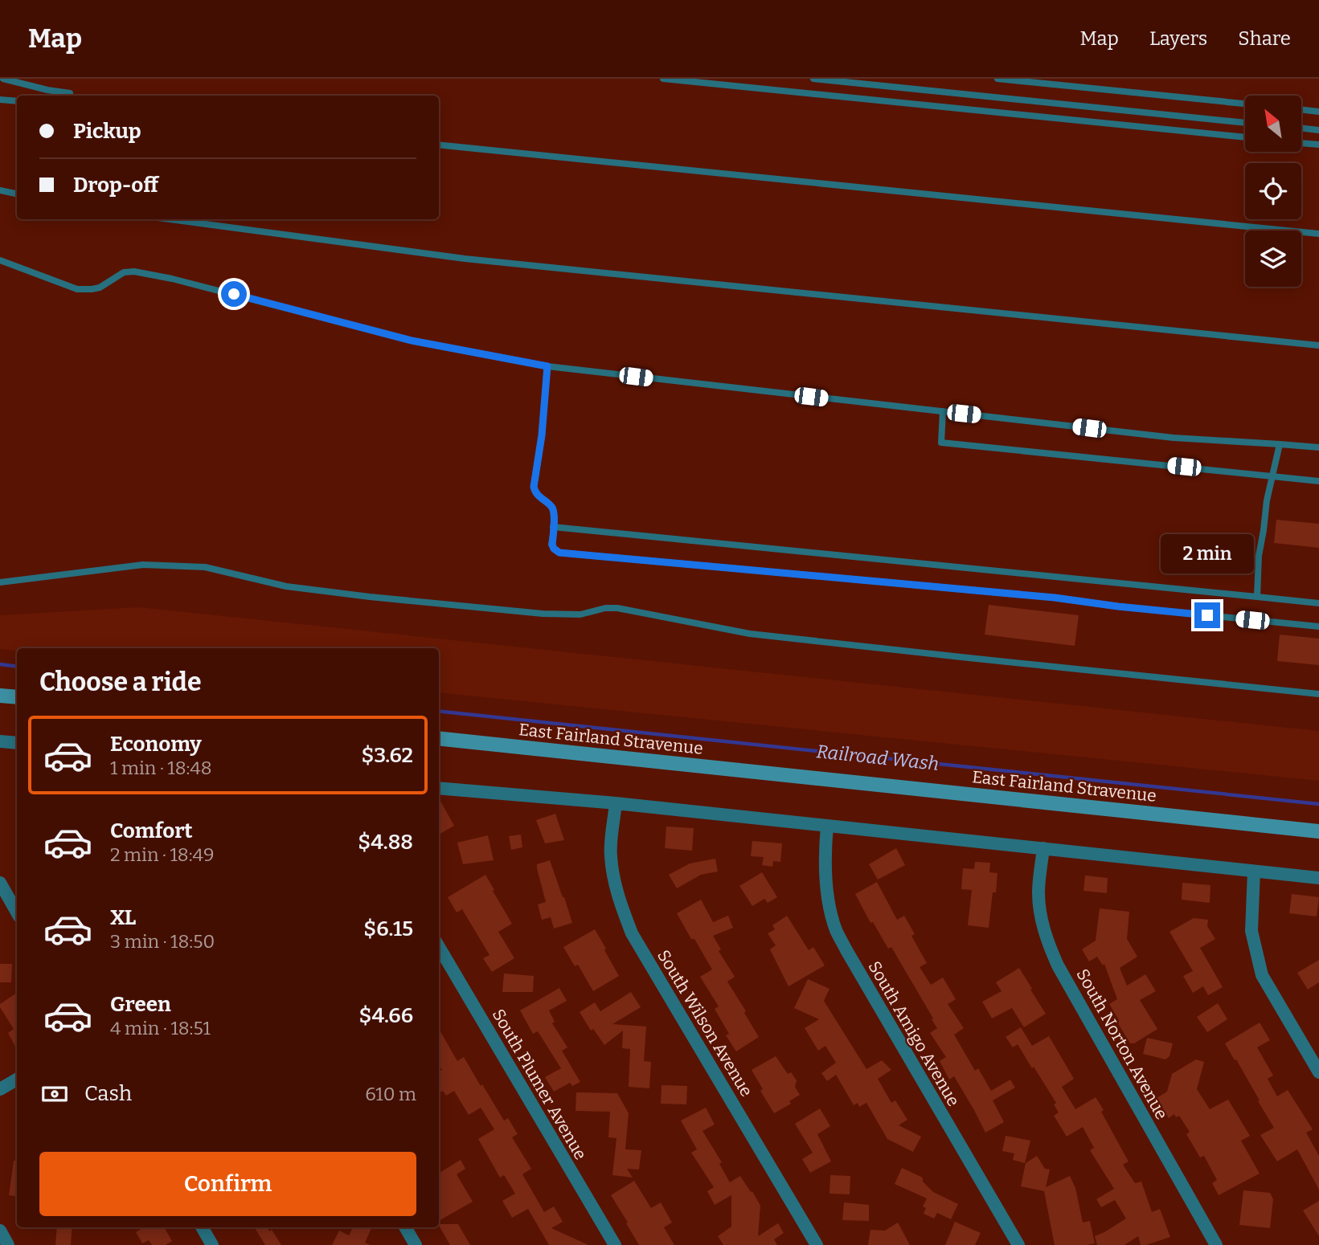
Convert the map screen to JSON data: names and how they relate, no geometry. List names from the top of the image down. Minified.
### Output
{"streets":{"street":["East Fairland Stravenue","South Wilson Avenue","South Amigo Avenue","South Norton Avenue","South Plumer Avenue"]},"water":["Railroad Wash"],"north":"top left","page":{"header":"Map","nav":["Map","Layers","Share"],"banner":["Pickup","Drop-off"],"bubble":"2 min","heading":"Choose a ride","list":[{"name":"Economy","note":"1 min · 18:48","value":"$3.62"},{"name":"Comfort","note":"2 min · 18:49","value":"$4.88"},{"name":"XL","note":"3 min · 18:50","value":"$6.15"},{"name":"Green","note":"4 min · 18:51","value":"$4.66"}],"pay":["Cash","610 m"],"buttons":"Confirm"}}
